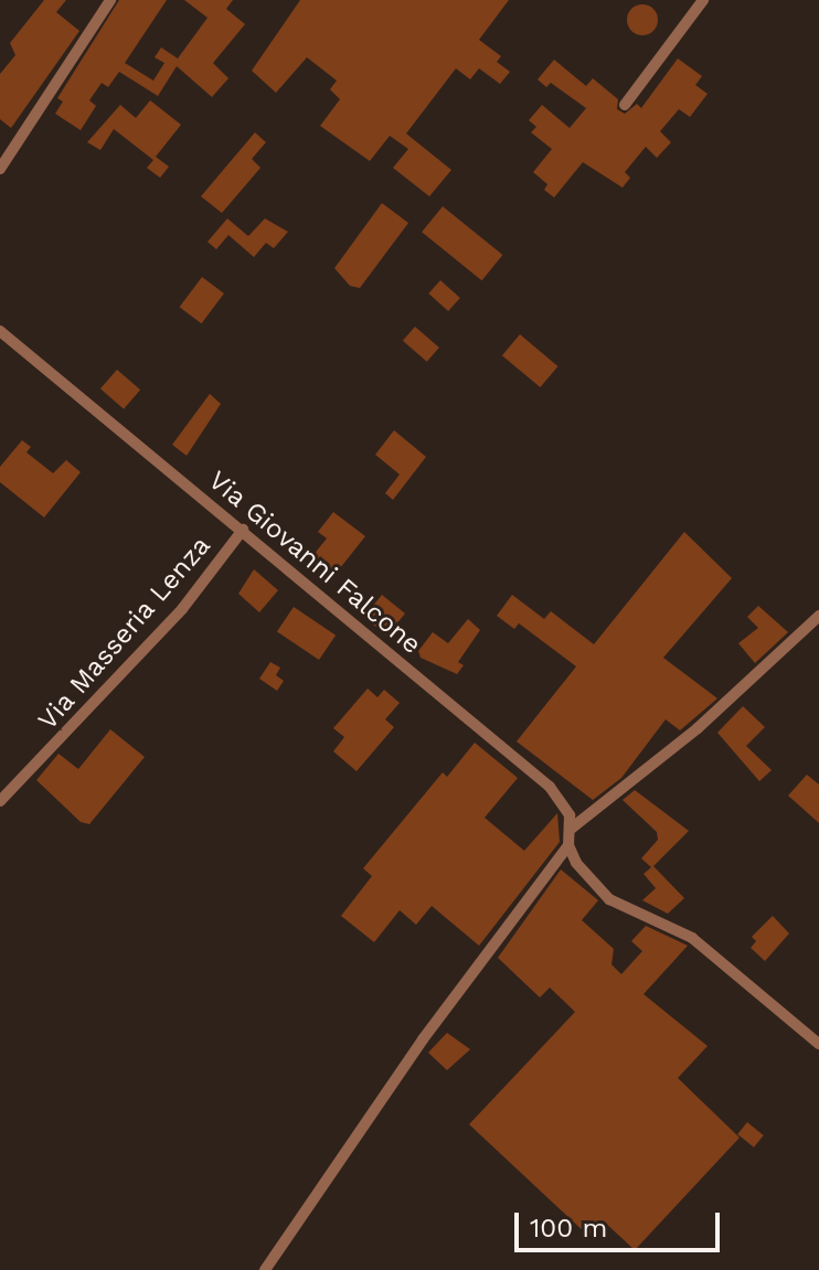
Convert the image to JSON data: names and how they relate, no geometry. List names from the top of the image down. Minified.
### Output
{"streets":{"street":["Via Giovanni Falcone","Via Masseria Lenza"]},"crossings":[["Via Giovanni Falcone","Via Masseria Lenza"]],"scale_bar":"100 m"}
